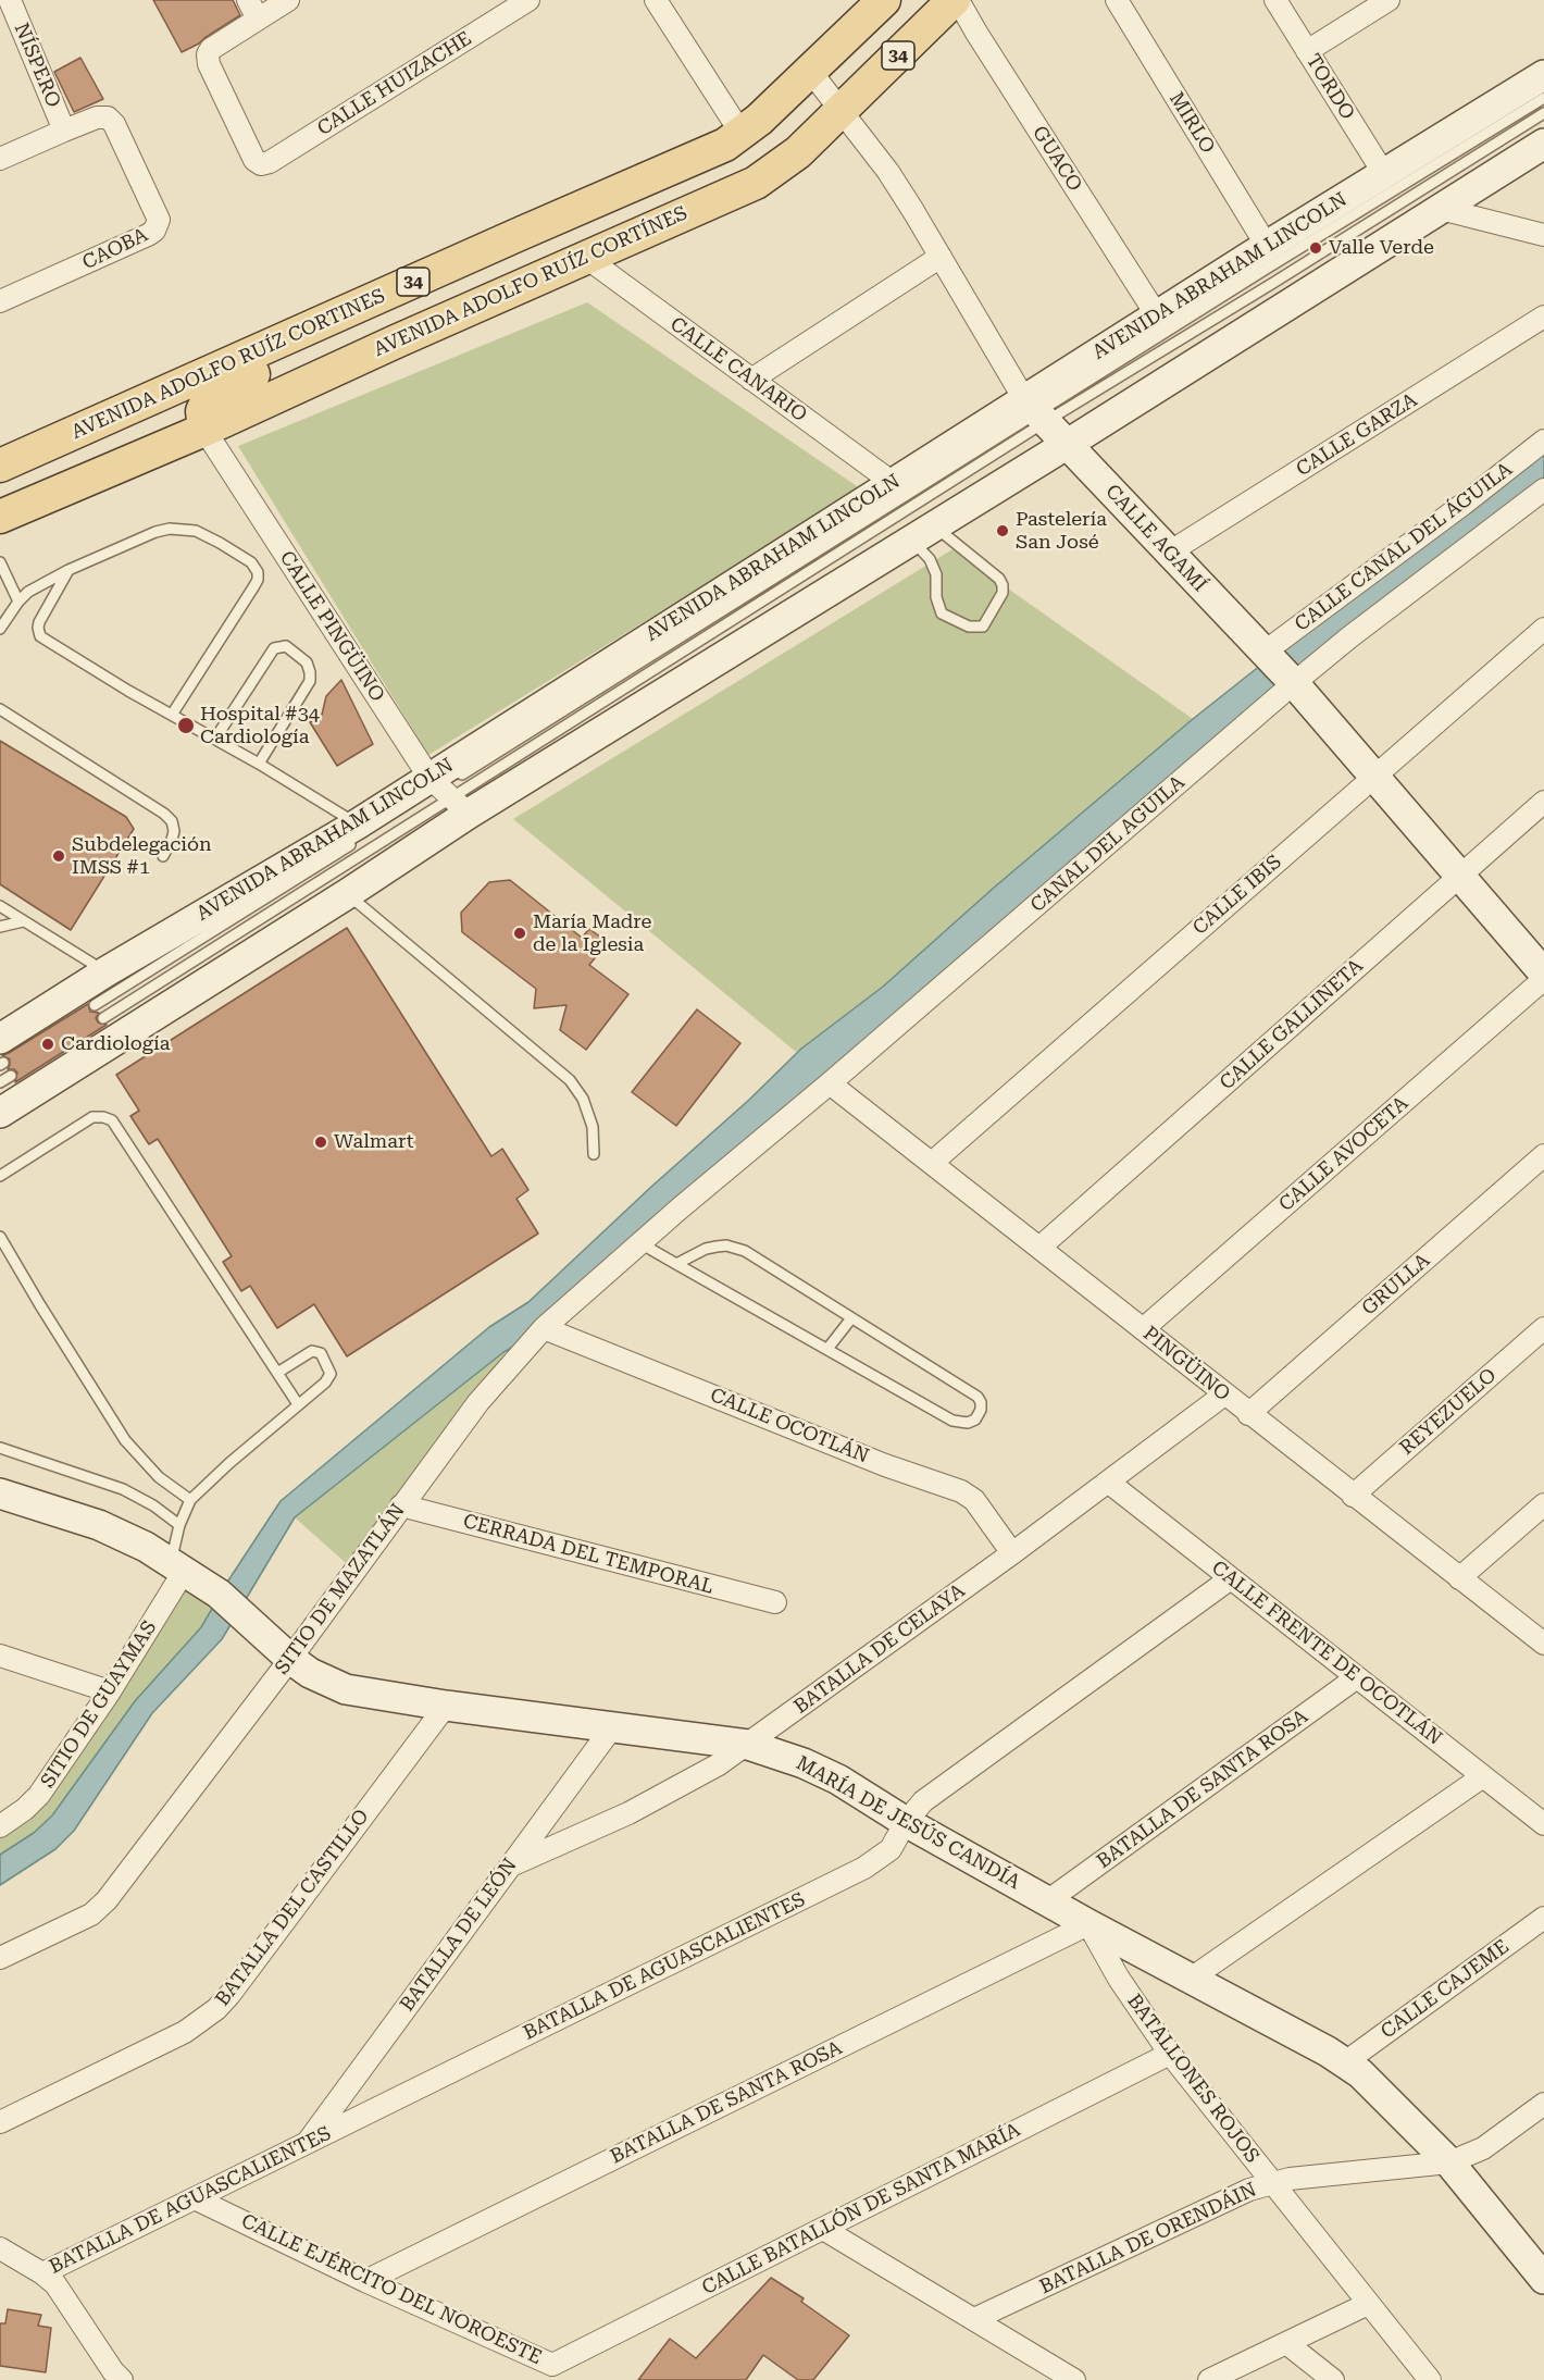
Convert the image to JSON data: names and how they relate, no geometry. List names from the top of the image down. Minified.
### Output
{"streets":{"main road":["34","AVENIDA ABRAHAM LINCOLN","AVENIDA ADOLFO RUÍZ CORTÍNES","AVENIDA ADOLFO RUÍZ CORTINES","CALLE AGAMÍ","MARÍA DE JESÚS CANDÍA"],"street":["NÍSPERO","CALLE HUIZACHE","TORDO","MIRLO","GUACO","CAOBA","CALLE CANARIO","CALLE GARZA","CALLE CANAL DEL ÁGUILA","CALLE PINGÜINO","CANAL DEL AGUILA","CALLE IBIS","CALLE GALLINETA","CALLE AVOCETA","GRULLA","PINGÜINO","REYEZUELO","CALLE OCOTLÁN","CERRADA DEL TEMPORAL","SITIO DE MAZATLÁN","BATALLA DE CELAYA","CALLE FRENTE DE OCOTLÁN","SITIO DE GUAYMAS","BATALLA DE SANTA ROSA","BATALLA DEL CASTILLO","BATALLA DE LEÓN","BATALLA DE AGUASCALIENTES","CALLE CAJEME","BATALLONES ROJOS","CALLE BATALLÓN DE SANTA MARÍA","BATALLA DE ORENDÁIN","CALLE EJÉRCITO DEL NOROESTE"]},"crossings":[["34","GUACO"],["34","AVENIDA ADOLFO RUÍZ CORTÍNES"],["34","CALLE AGAMÍ"],["34","CALLE PINGÜINO"],["NÍSPERO","CAOBA"],["TORDO","AVENIDA ABRAHAM LINCOLN"],["MIRLO","AVENIDA ABRAHAM LINCOLN"],["GUACO","AVENIDA ABRAHAM LINCOLN"],["AVENIDA ABRAHAM LINCOLN","CALLE CANARIO"],["AVENIDA ABRAHAM LINCOLN","CALLE AGAMÍ"],["AVENIDA ABRAHAM LINCOLN","CALLE PINGÜINO"],["AVENIDA ADOLFO RUÍZ CORTÍNES","CALLE CANARIO"],["AVENIDA ADOLFO RUÍZ CORTÍNES","CALLE AGAMÍ"],["AVENIDA ADOLFO RUÍZ CORTÍNES","CALLE PINGÜINO"],["AVENIDA ADOLFO RUÍZ CORTINES","CALLE AGAMÍ"],["CALLE GARZA","CALLE AGAMÍ"],["CALLE AGAMÍ","CALLE CANAL DEL ÁGUILA"],["CALLE AGAMÍ","CANAL DEL AGUILA"],["CALLE AGAMÍ","CALLE IBIS"],["CALLE AGAMÍ","CALLE GALLINETA"],["CALLE CANAL DEL ÁGUILA","CANAL DEL AGUILA"],["CANAL DEL AGUILA","PINGÜINO"],["CANAL DEL AGUILA","SITIO DE MAZATLÁN"],["CALLE IBIS","PINGÜINO"],["CALLE GALLINETA","PINGÜINO"],["CALLE AVOCETA","PINGÜINO"],["GRULLA","PINGÜINO"],["PINGÜINO","REYEZUELO"],["PINGÜINO","BATALLA DE CELAYA"],["CALLE OCOTLÁN","SITIO DE MAZATLÁN"],["CALLE OCOTLÁN","BATALLA DE CELAYA"],["CERRADA DEL TEMPORAL","SITIO DE MAZATLÁN"],["SITIO DE MAZATLÁN","MARÍA DE JESÚS CANDÍA"],["BATALLA DE CELAYA","CALLE FRENTE DE OCOTLÁN"],["BATALLA DE CELAYA","MARÍA DE JESÚS CANDÍA"],["BATALLA DE CELAYA","BATALLA DE LEÓN"],["CALLE FRENTE DE OCOTLÁN","BATALLA DE SANTA ROSA"],["CALLE FRENTE DE OCOTLÁN","BATALLA DE AGUASCALIENTES"],["SITIO DE GUAYMAS","MARÍA DE JESÚS CANDÍA"],["BATALLA DE SANTA ROSA","MARÍA DE JESÚS CANDÍA"],["BATALLA DE SANTA ROSA","BATALLONES ROJOS"],["BATALLA DE SANTA ROSA","CALLE EJÉRCITO DEL NOROESTE"],["MARÍA DE JESÚS CANDÍA","BATALLA DEL CASTILLO"],["MARÍA DE JESÚS CANDÍA","BATALLA DE LEÓN"],["MARÍA DE JESÚS CANDÍA","BATALLA DE AGUASCALIENTES"],["MARÍA DE JESÚS CANDÍA","CALLE CAJEME"],["MARÍA DE JESÚS CANDÍA","BATALLONES ROJOS"],["MARÍA DE JESÚS CANDÍA","BATALLA DE ORENDÁIN"],["BATALLA DE LEÓN","BATALLA DE AGUASCALIENTES"],["BATALLA DE AGUASCALIENTES","CALLE EJÉRCITO DEL NOROESTE"],["BATALLONES ROJOS","CALLE BATALLÓN DE SANTA MARÍA"],["BATALLONES ROJOS","BATALLA DE ORENDÁIN"],["CALLE BATALLÓN DE SANTA MARÍA","CALLE EJÉRCITO DEL NOROESTE"]],"places":["Valle Verde","Pastelería San José","Hospital #34 Cardiología","Subdelegación IMSS #1","María Madre de la Iglesia","Cardiología","Walmart"]}
